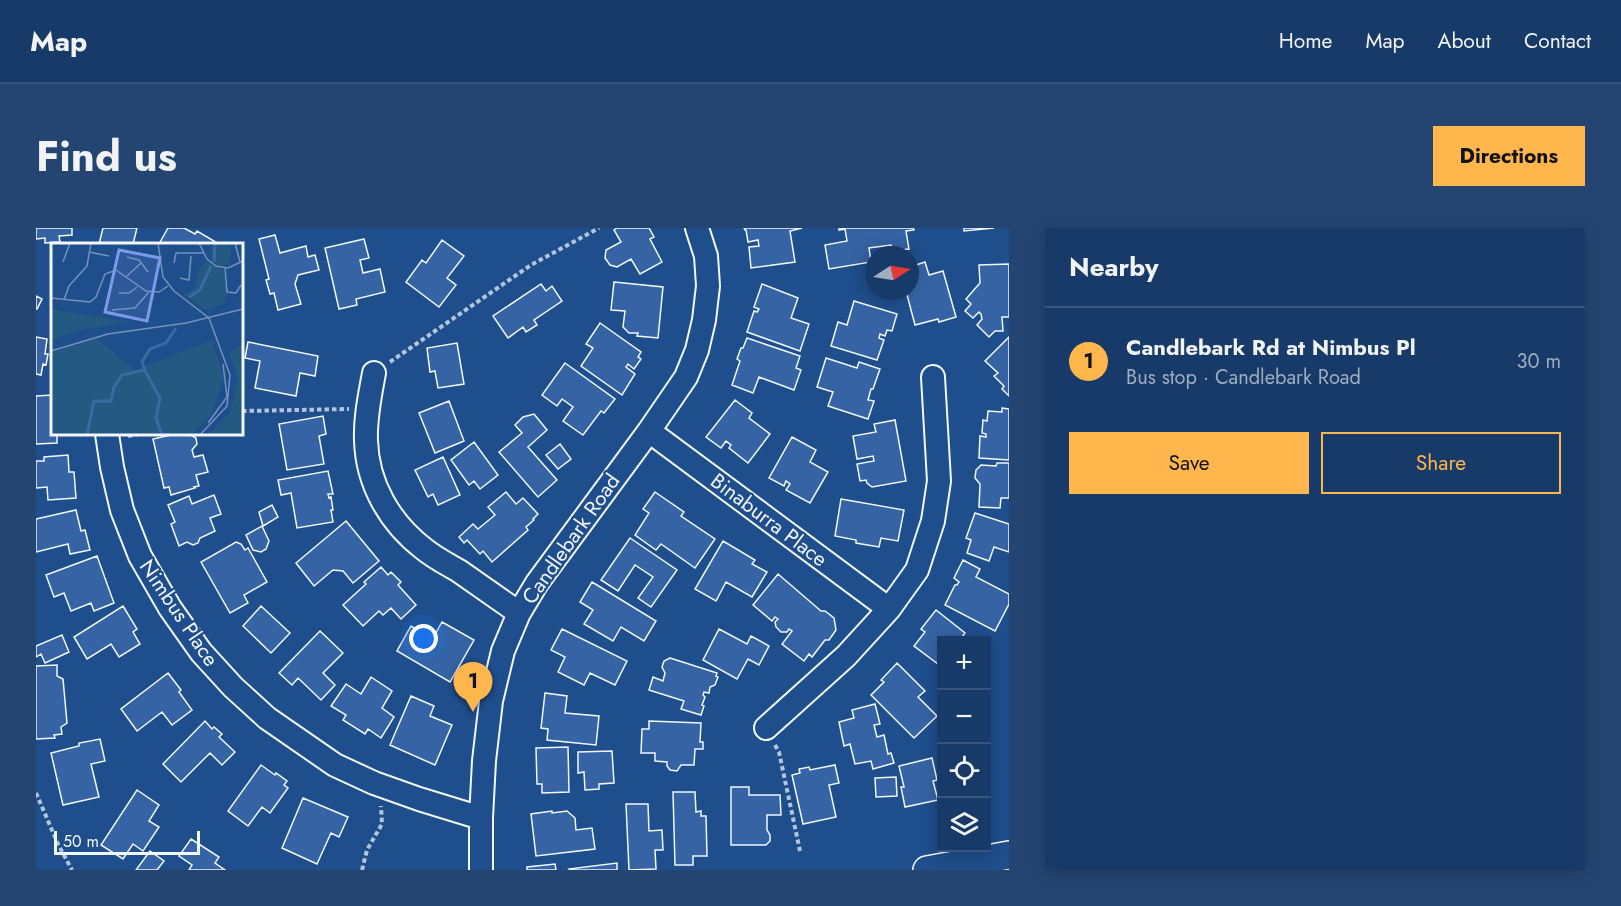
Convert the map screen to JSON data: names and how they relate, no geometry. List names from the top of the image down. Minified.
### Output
{"streets":{"street":["Binaburra Place","Candlebark Road","Nimbus Place"]},"crossings":[["Binaburra Place","Candlebark Road"],["Candlebark Road","Nimbus Place"]],"scale_bar":"50 m","north":"right","page":{"header":"Map","nav":["Home","Map","About","Contact"],"title":"Find us","buttons":["Directions",["Save","Share"]],"heading":"Nearby","list":[{"mark":"1","name":"Candlebark Rd at Nimbus Pl","note":"Bus stop · Candlebark Road","value":"30 m"}],"map_buttons":["+","−"],"pins":"1","scale":"50 m"}}
